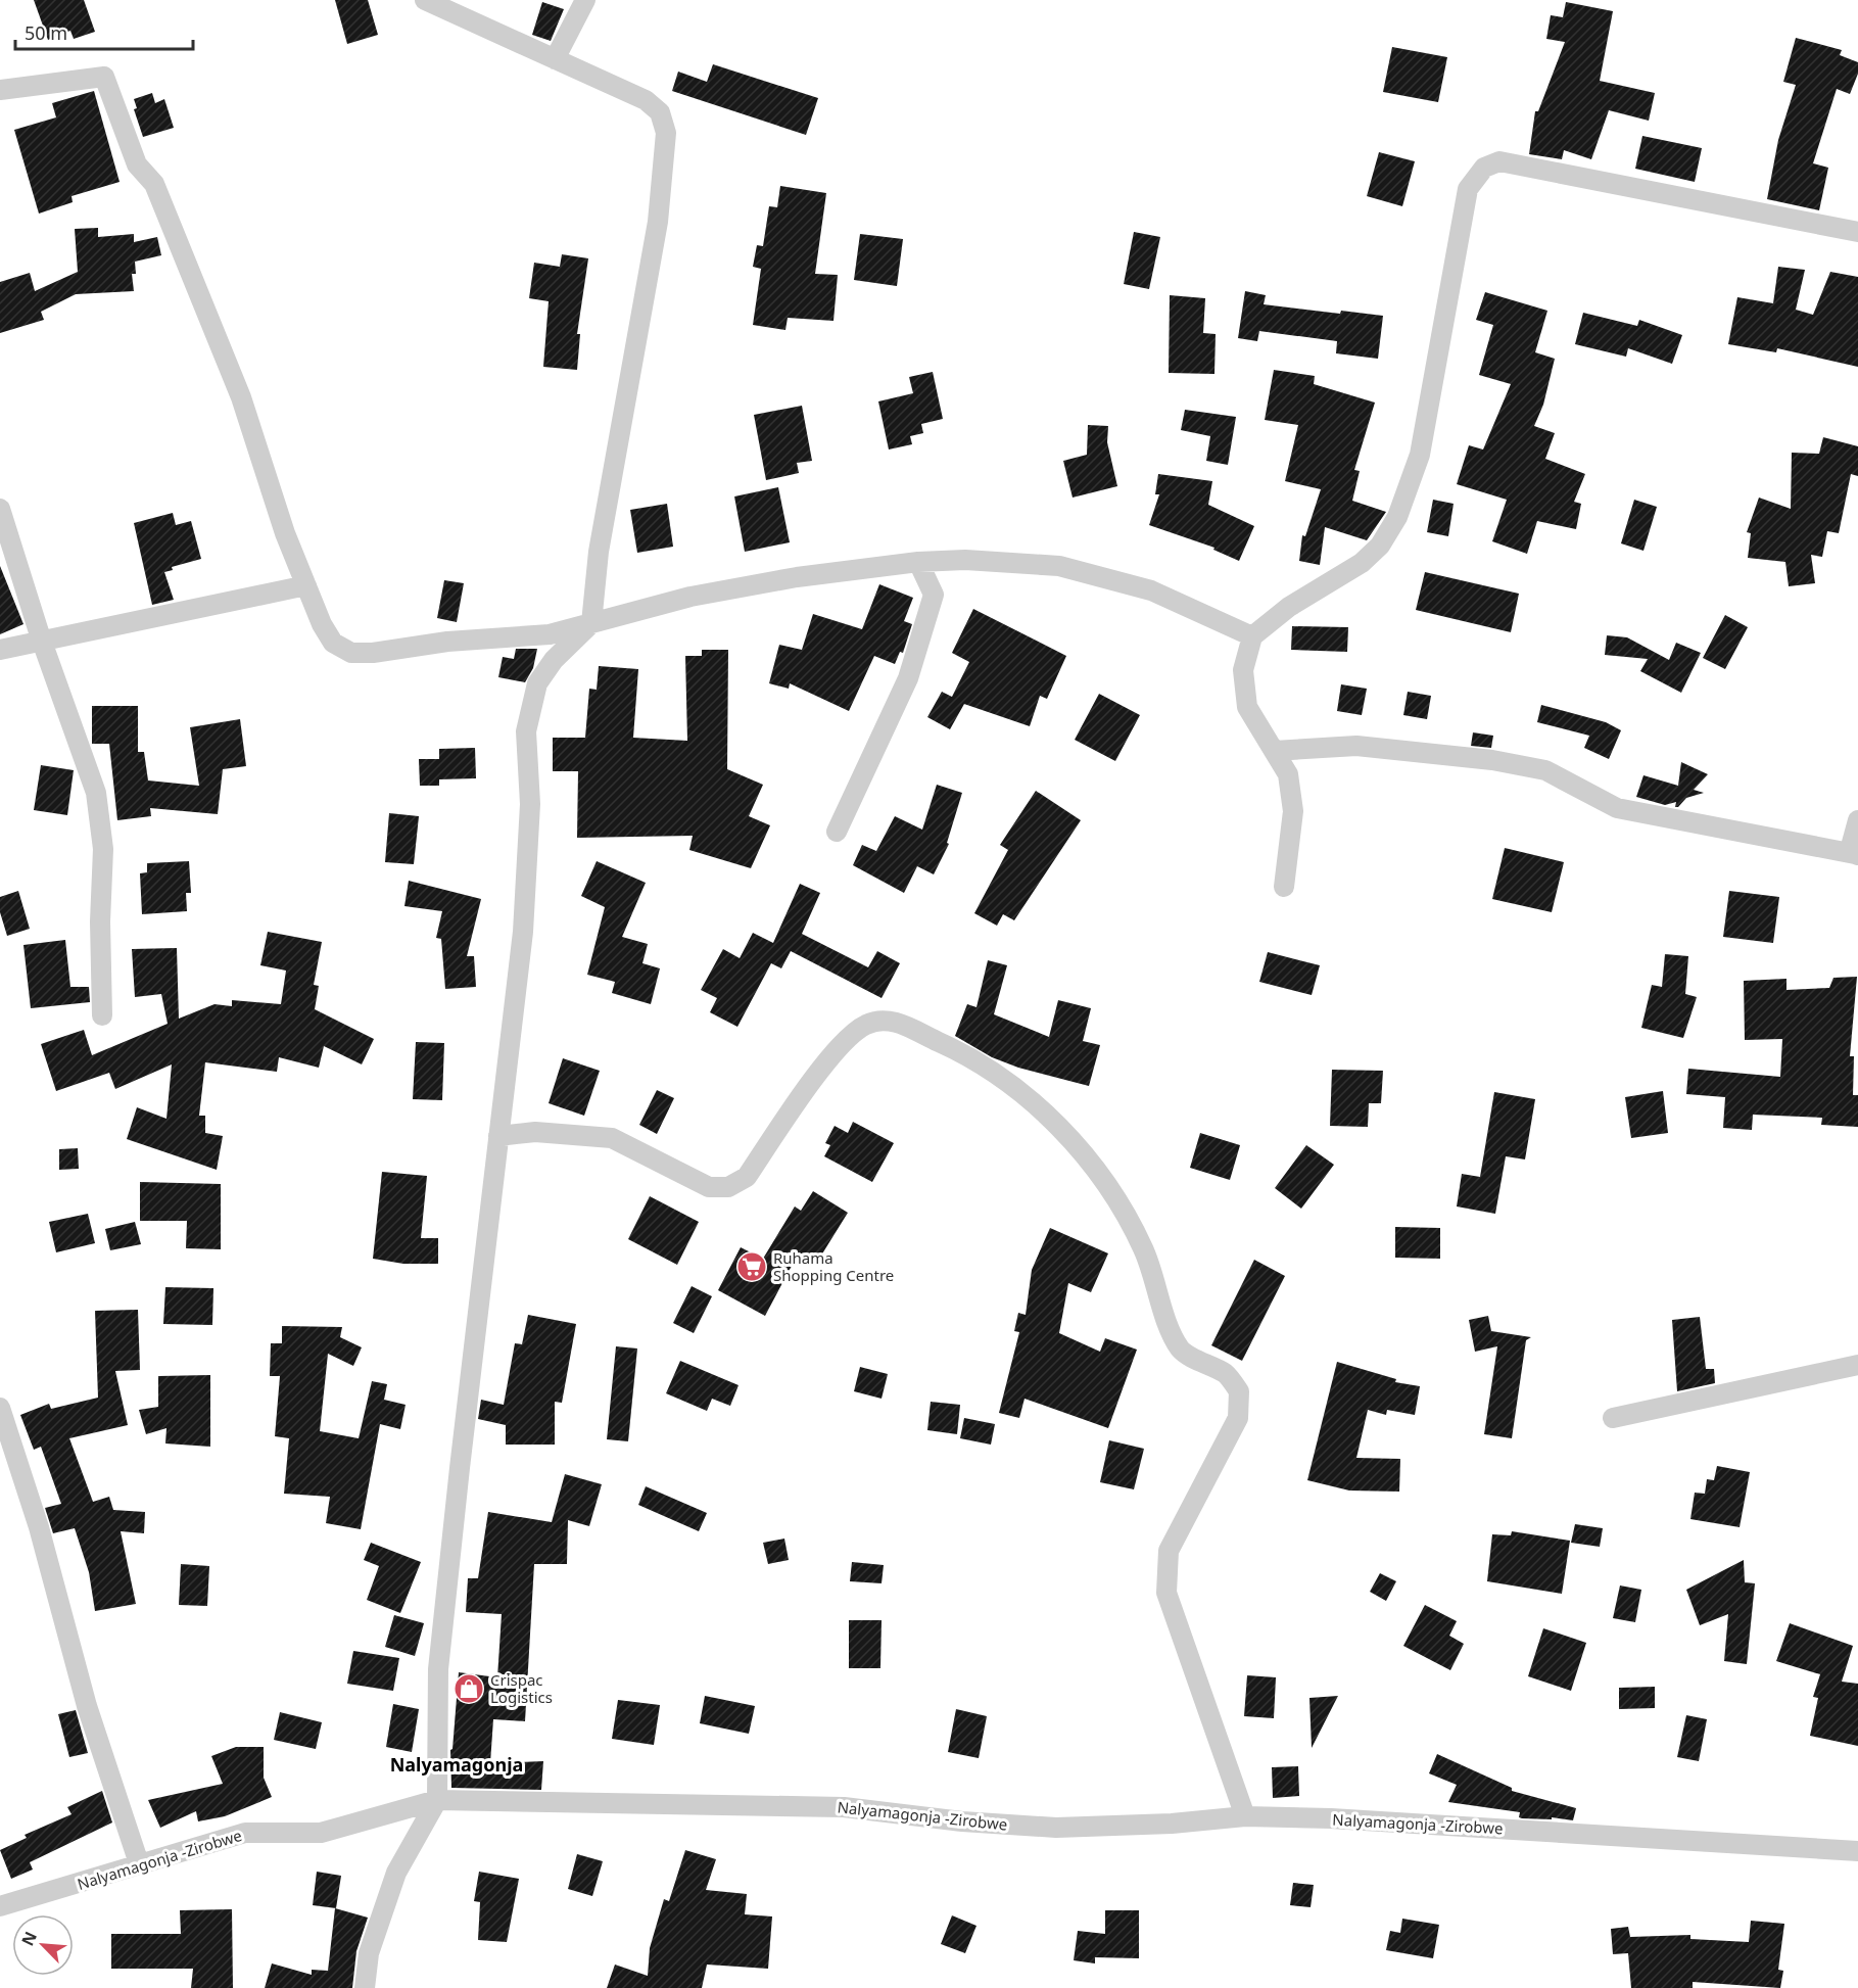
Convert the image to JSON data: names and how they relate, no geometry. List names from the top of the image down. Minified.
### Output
{"streets":{"street":["Nalyamagonja -Zirobwe"]},"districts":["Nalyamagonja"],"places":{"supermarket":["Ruhama Shopping Centre"],"shop":["Crispac Logistics"]},"scale_bar":"50 m","north":"top left"}
